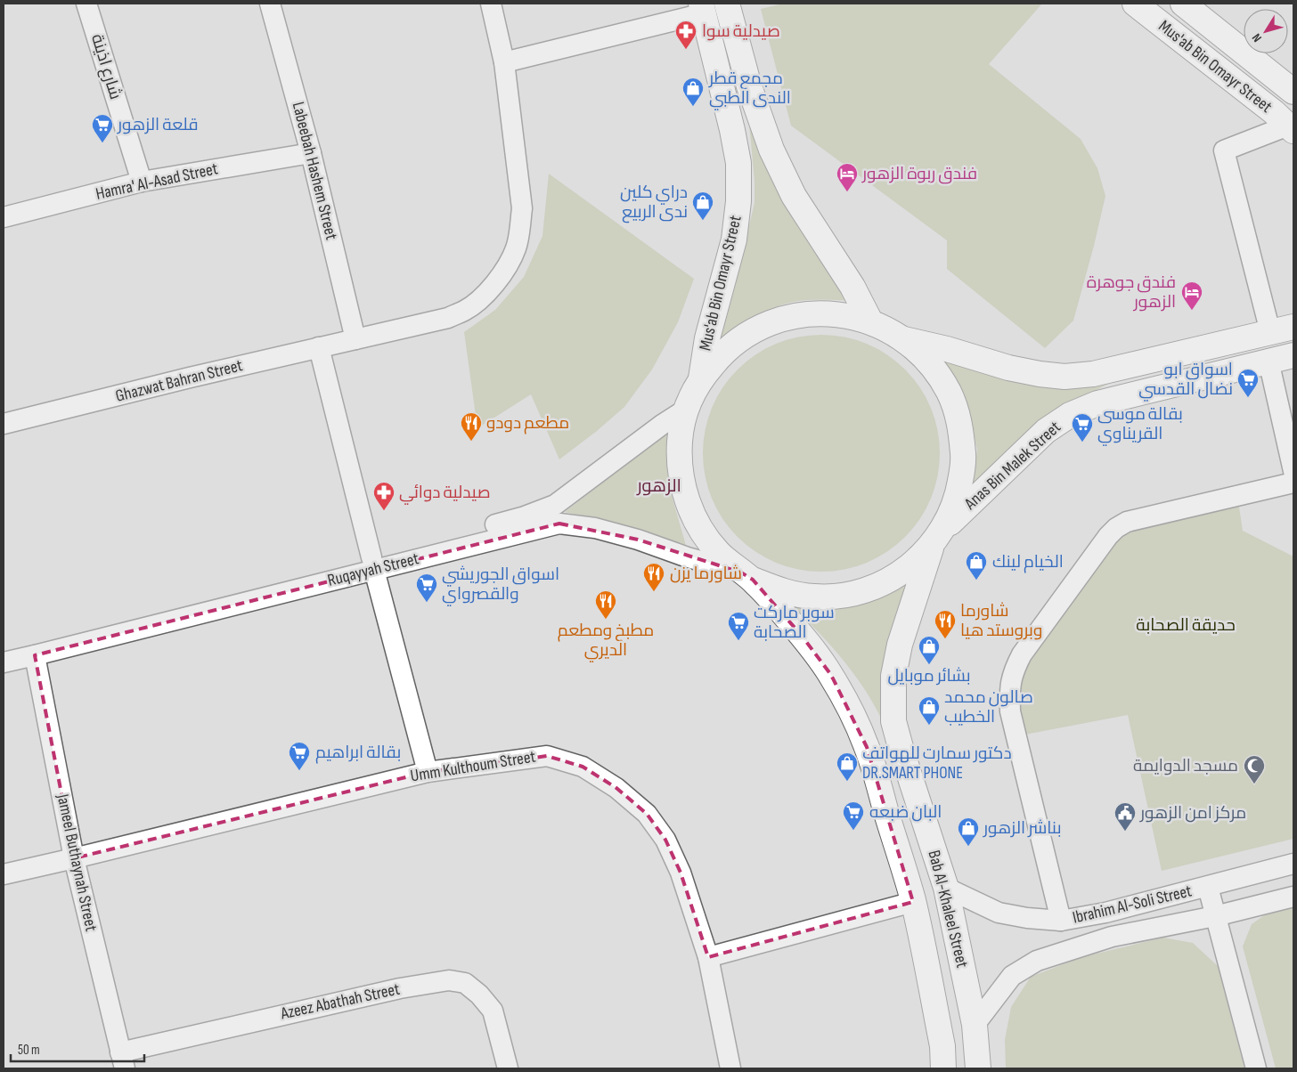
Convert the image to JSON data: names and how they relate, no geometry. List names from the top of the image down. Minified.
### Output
{"streets":{"main road":["Mus'ab Bin Omayr Street","Anas Bin Malek Street","Bab Al-Khaleel Street"],"street":["شارع اذينة","Labeebah Hashem Street","Hamra' Al-Asad Street","Ghazwat Bahran Street","Ruqayyah Street","Umm Kulthoum Street","Jameel Buthaynah Street","Ibrahim Al-Soli Street","Azeez Abathah Street"]},"crossings":[["شارع اذينة","Hamra' Al-Asad Street"],["Labeebah Hashem Street","Hamra' Al-Asad Street"],["Labeebah Hashem Street","Ghazwat Bahran Street"],["Anas Bin Malek Street","Ruqayyah Street"],["Anas Bin Malek Street","Bab Al-Khaleel Street"],["Ruqayyah Street","Jameel Buthaynah Street"],["Ruqayyah Street","Bab Al-Khaleel Street"],["Umm Kulthoum Street","Jameel Buthaynah Street"],["Jameel Buthaynah Street","Azeez Abathah Street"],["Ibrahim Al-Soli Street","Bab Al-Khaleel Street"]],"districts":["الزهور"],"parks":["حديقة الصحابة"],"places":{"pharmacy":["صيدلية سوا","صيدلية دوائي"],"shop":["مجمع قطر الندى الطبي","دراي كلين ندى الربيع","الخيام لينك","بشائر موبايل","صالون محمد الخطيب","دكتور سمارت للهواتف DR.SMART PHONE","بناشر الزهور"],"supermarket":["قلعة الزهور","اسواق ابو نضال القدسي","بقالة موسى القريناوي","اسواق الجوريشي والقصرواي","سوبر ماركت الصحابة","بقالة ابراهيم","البان ضبعه"],"hotel":["فندق ربوة الزهور","فندق جوهرة الزهور"],"restaurant":["مطعم دودو","شاورما يزن","مطبخ ومطعم الديري","شاورما وبروستد هيا"],"mosque":["مسجد الدوايمة"],"public building":["مركز امن الزهور"]},"scale_bar":"50 m","north":"bottom left"}
